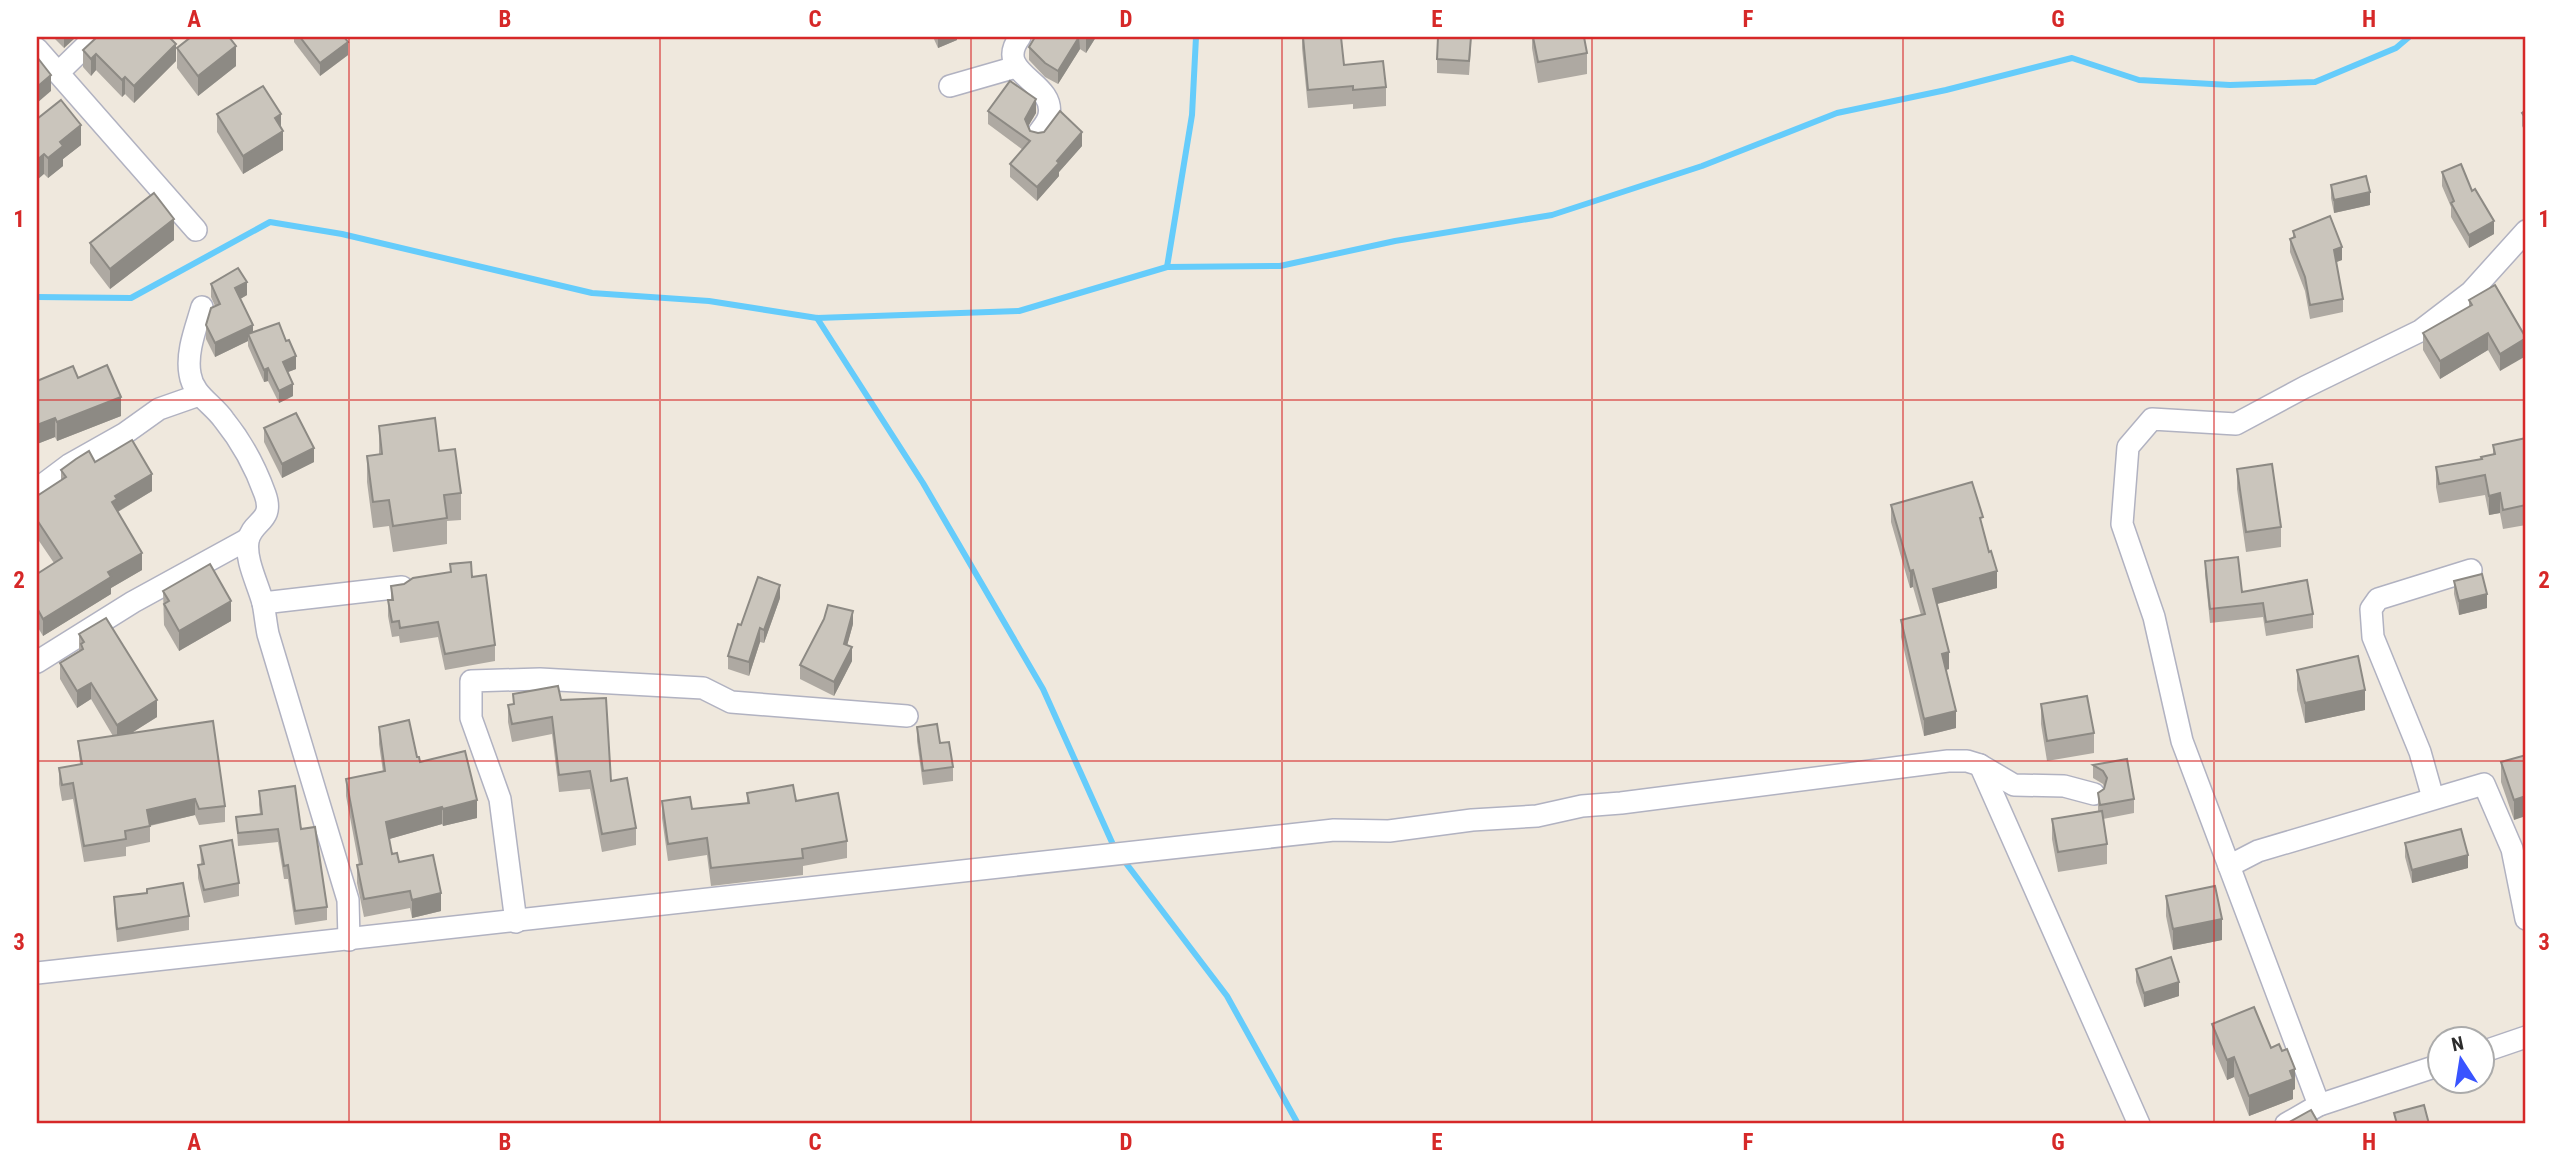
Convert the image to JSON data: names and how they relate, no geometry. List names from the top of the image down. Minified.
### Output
{"north":"top","grid":{"columns":["A","B","C","D","E","F","G","H"],"rows":["1","2","3"]}}
